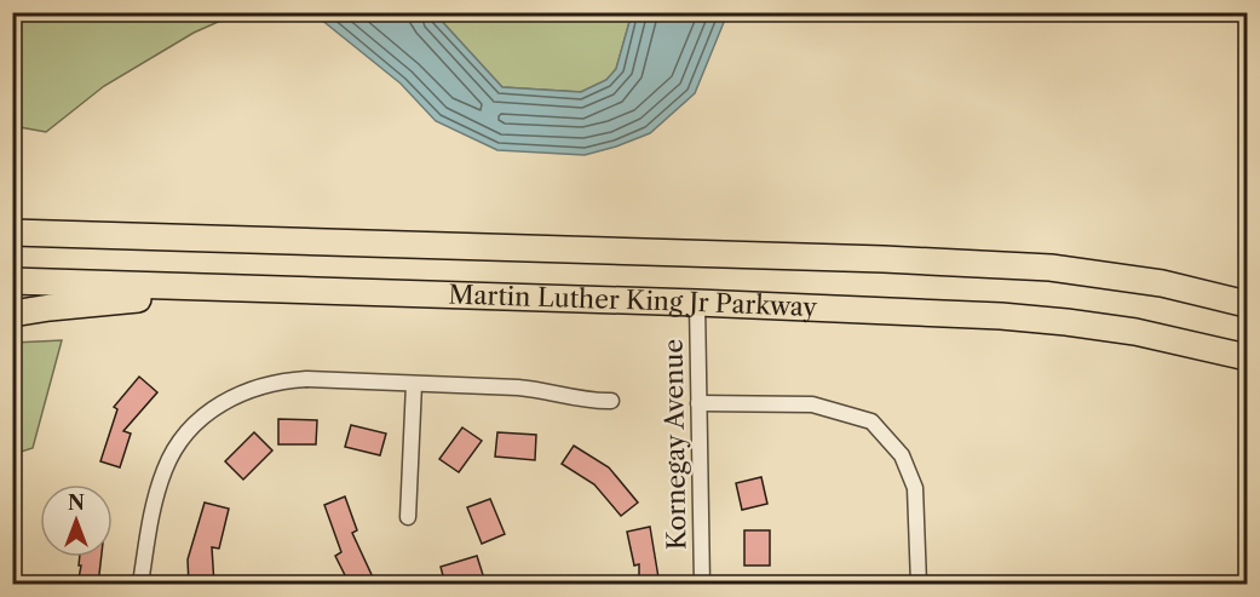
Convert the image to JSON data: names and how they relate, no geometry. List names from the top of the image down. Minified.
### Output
{"streets":{"highway":["Martin Luther King Jr Parkway"],"street":["Kornegay Avenue"]},"crossings":[["Martin Luther King Jr Parkway","Kornegay Avenue"]],"north":"top"}
